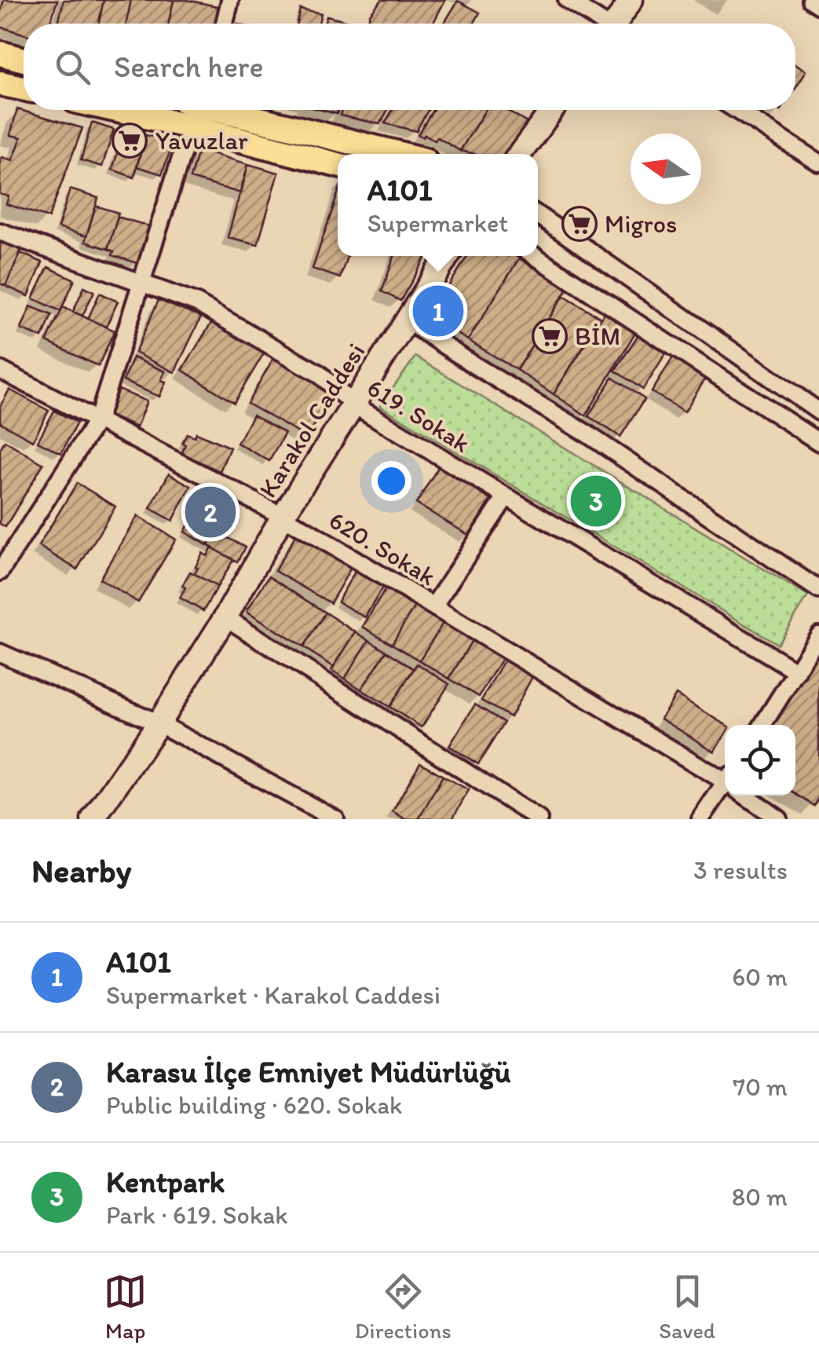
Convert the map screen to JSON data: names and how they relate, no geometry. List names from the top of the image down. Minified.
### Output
{"streets":{"main road":["Karakol Caddesi"],"street":["619. Sokak","620. Sokak"]},"crossings":[["619. Sokak","Karakol Caddesi"],["Karakol Caddesi","620. Sokak"]],"places":{"supermarket":["Yavuzlar","Migros","BİM"]},"north":"left","page":{"search":"Search here","popup":["A101","Supermarket"],"pins":["1","3","2"],"heading":["Nearby","3 results"],"list":[{"mark":"1","name":"A101","note":"Supermarket · Karakol Caddesi","value":"60 m"},{"mark":"2","name":"Karasu İlçe Emniyet Müdürlüğü","note":"Public building · 620. Sokak","value":"70 m"},{"mark":"3","name":"Kentpark","note":"Park · 619. Sokak","value":"80 m"}],"nav":["Map","Directions","Saved"]}}
